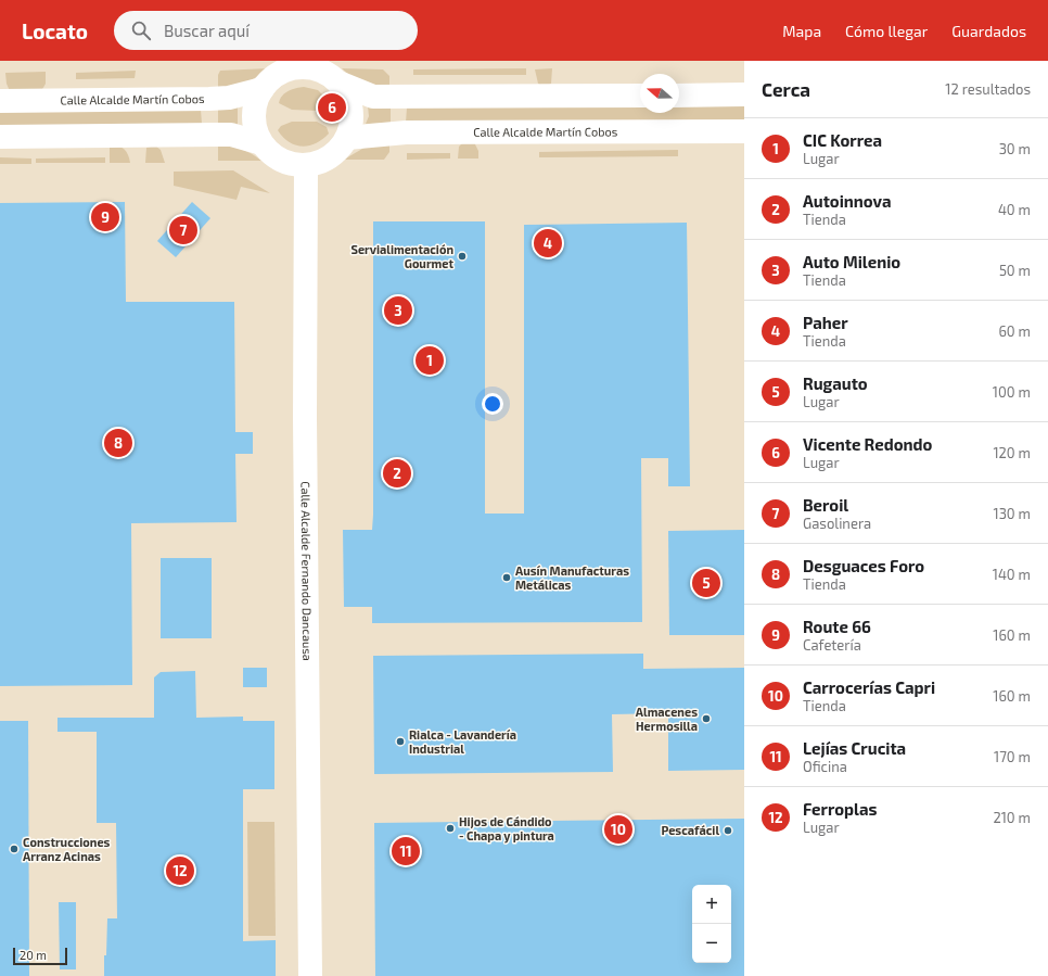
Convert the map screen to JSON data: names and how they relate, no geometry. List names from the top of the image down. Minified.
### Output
{"streets":{"main road":["Calle Alcalde Martín Cobos","Calle Alcalde Fernando Dancausa"]},"crossings":[["Calle Alcalde Martín Cobos","Calle Alcalde Fernando Dancausa"]],"places":["Servialimentación Gourmet","Ausín Manufacturas Metálicas","Almacenes Hermosilla","Rialca - Lavandería Industrial","Hijos de Cándido - Chapa y pintura","Pescafácil","Construcciones Arranz Acinas"],"scale_bar":"20 m","north":"left","page":{"header":"Locato","search":"Buscar aquí","nav":["Mapa","Cómo llegar","Guardados"],"heading":["Cerca","12 resultados"],"pins":["6","9","7","4","3","1","8","2","5","10","11","12"],"list":[{"mark":"1","name":"CIC Korrea","note":"Lugar","value":"30 m"},{"mark":"2","name":"Autoinnova","note":"Tienda","value":"40 m"},{"mark":"3","name":"Auto Milenio","note":"Tienda","value":"50 m"},{"mark":"4","name":"Paher","note":"Tienda","value":"60 m"},{"mark":"5","name":"Rugauto","note":"Lugar","value":"100 m"},{"mark":"6","name":"Vicente Redondo","note":"Lugar","value":"120 m"},{"mark":"7","name":"Beroil","note":"Gasolinera","value":"130 m"},{"mark":"8","name":"Desguaces Foro","note":"Tienda","value":"140 m"},{"mark":"9","name":"Route 66","note":"Cafetería","value":"160 m"},{"mark":"10","name":"Carrocerías Capri","note":"Tienda","value":"160 m"},{"mark":"11","name":"Lejías Crucita","note":"Oficina","value":"170 m"},{"mark":"12","name":"Ferroplas","note":"Lugar","value":"210 m"}],"map_buttons":["+","−"],"scale":"20 m"}}
